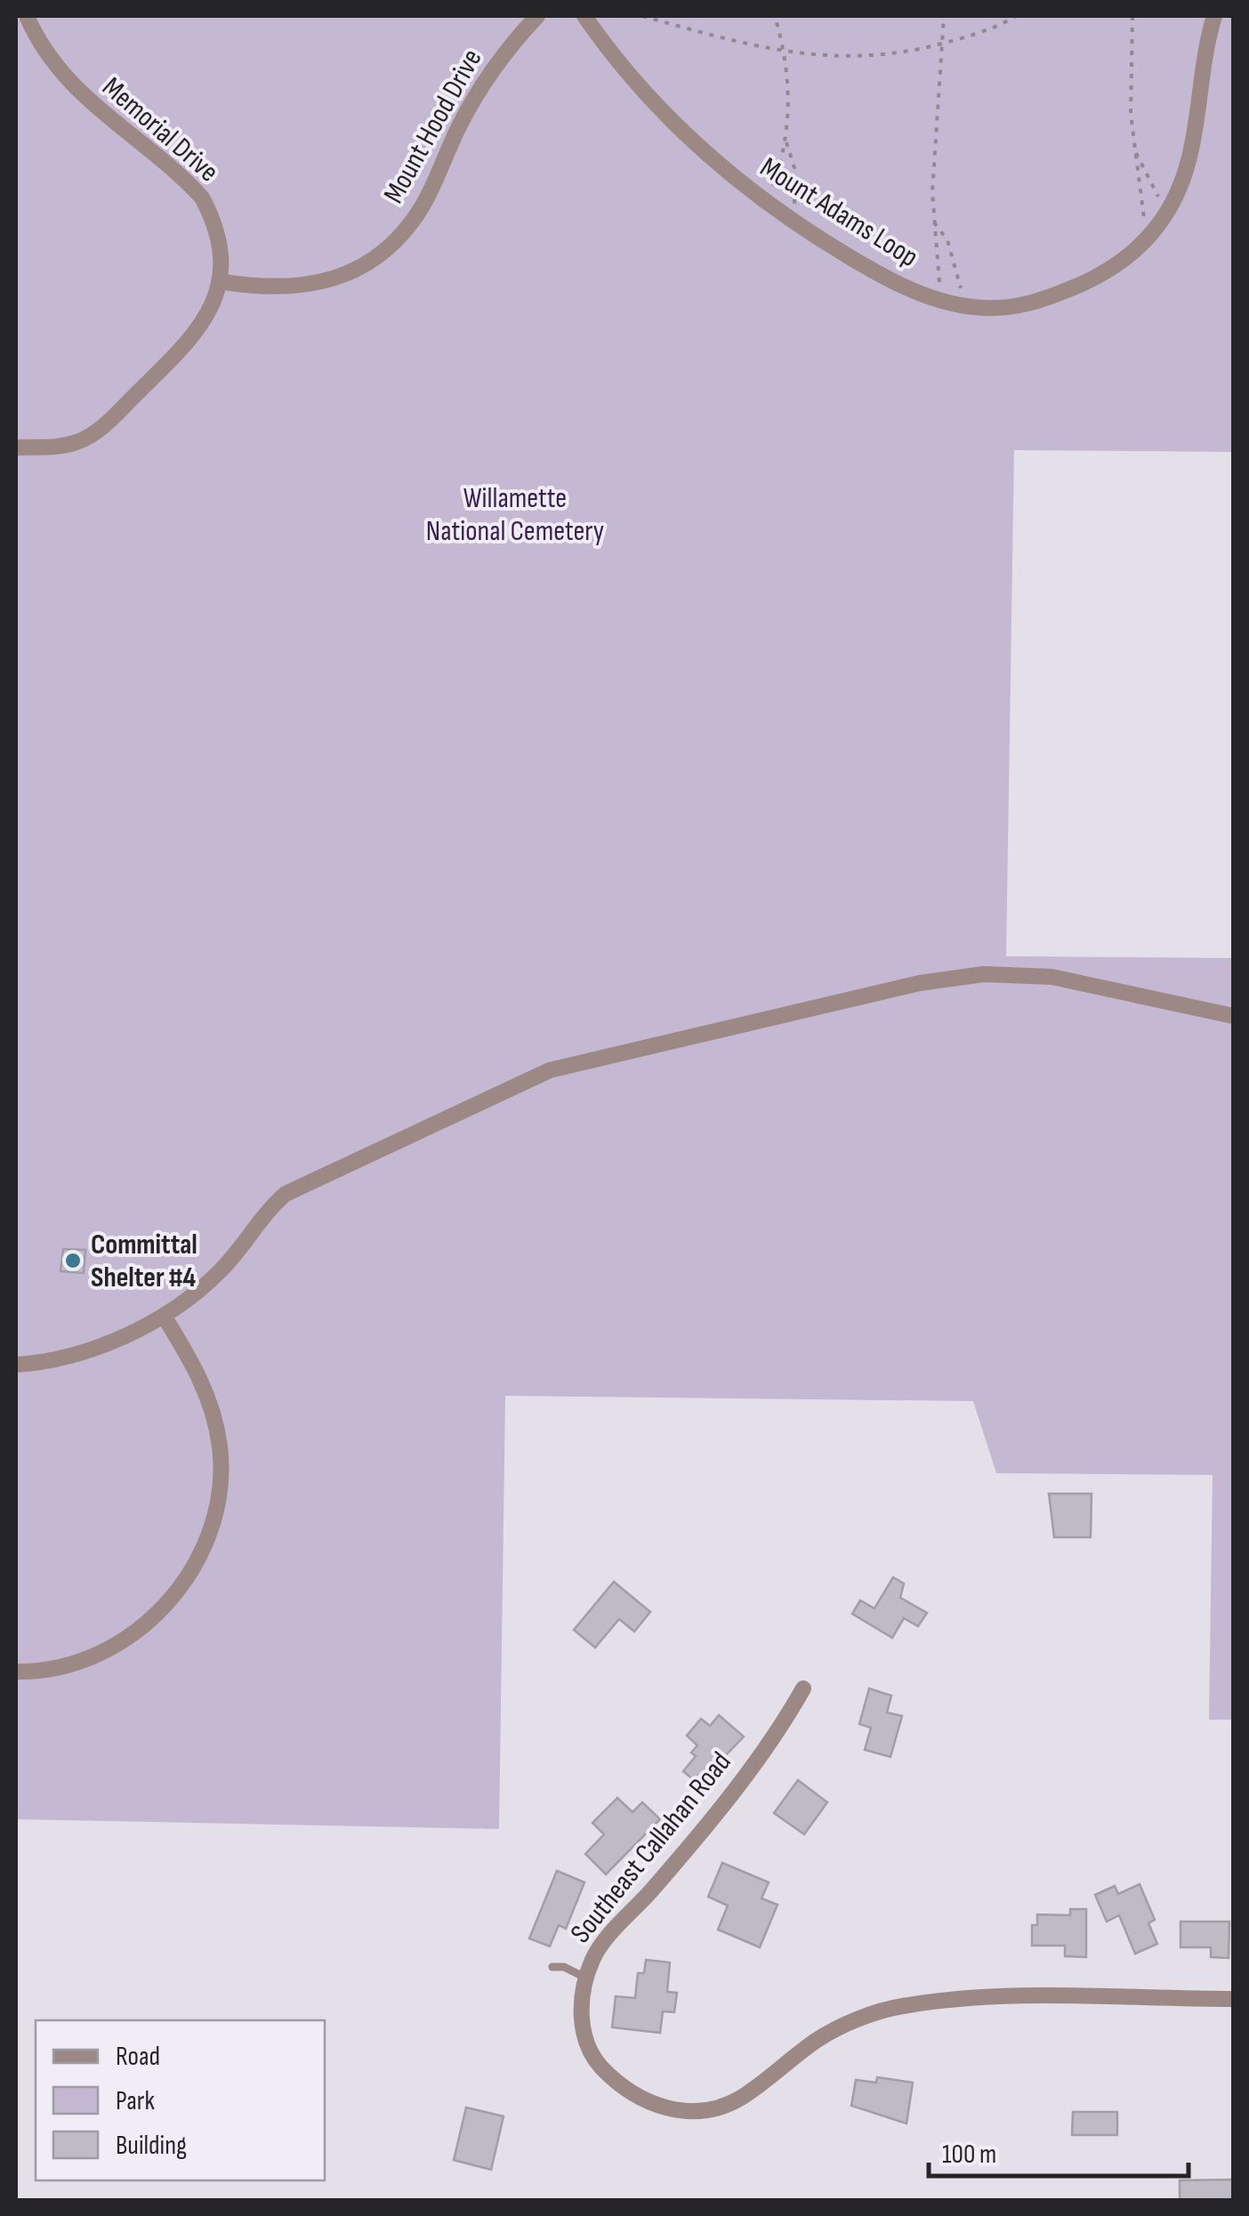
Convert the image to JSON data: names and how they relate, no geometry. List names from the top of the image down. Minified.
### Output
{"streets":{"street":["Mount Hood Drive","Memorial Drive","Mount Adams Loop","Southeast Callahan Road"]},"crossings":[["Mount Hood Drive","Memorial Drive"]],"parks":["Willamette National Cemetery"],"places":["Committal Shelter #4"],"legend":["Road","Park","Building"],"scale_bar":"100 m"}
